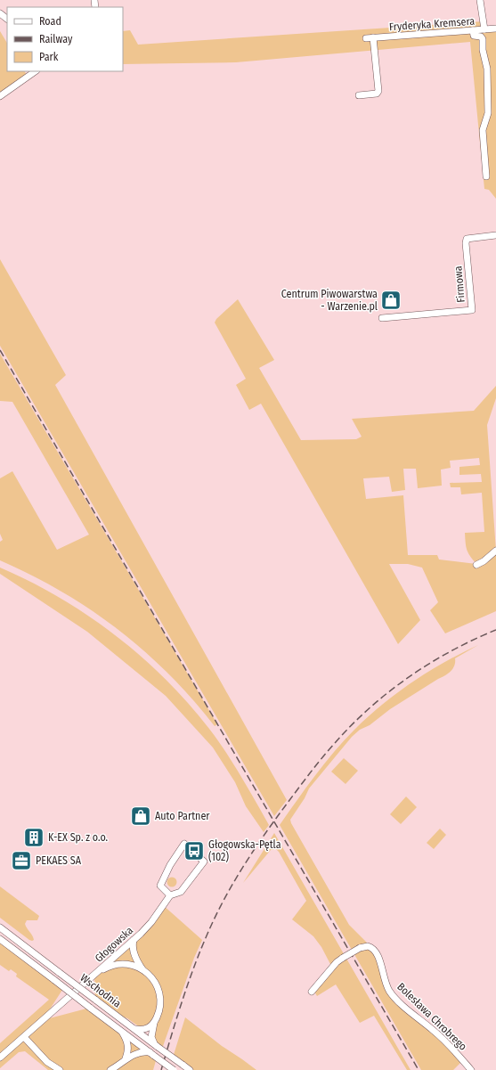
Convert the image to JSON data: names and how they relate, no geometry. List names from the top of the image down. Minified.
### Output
{"streets":{"street":["Fryderyka Kremsera","Firmowa","Głogowska","Wschodnia","Bolesława Chrobrego"]},"places":{"shop":["Centrum Piwowarstwa - Warzenie.pl","Auto Partner"],"building":["K-EX Sp. z o.o."],"bus stop":["Głogowska-Pętla (102)"],"office":["PEKAES SA"]},"legend":["Road","Railway","Park"]}
